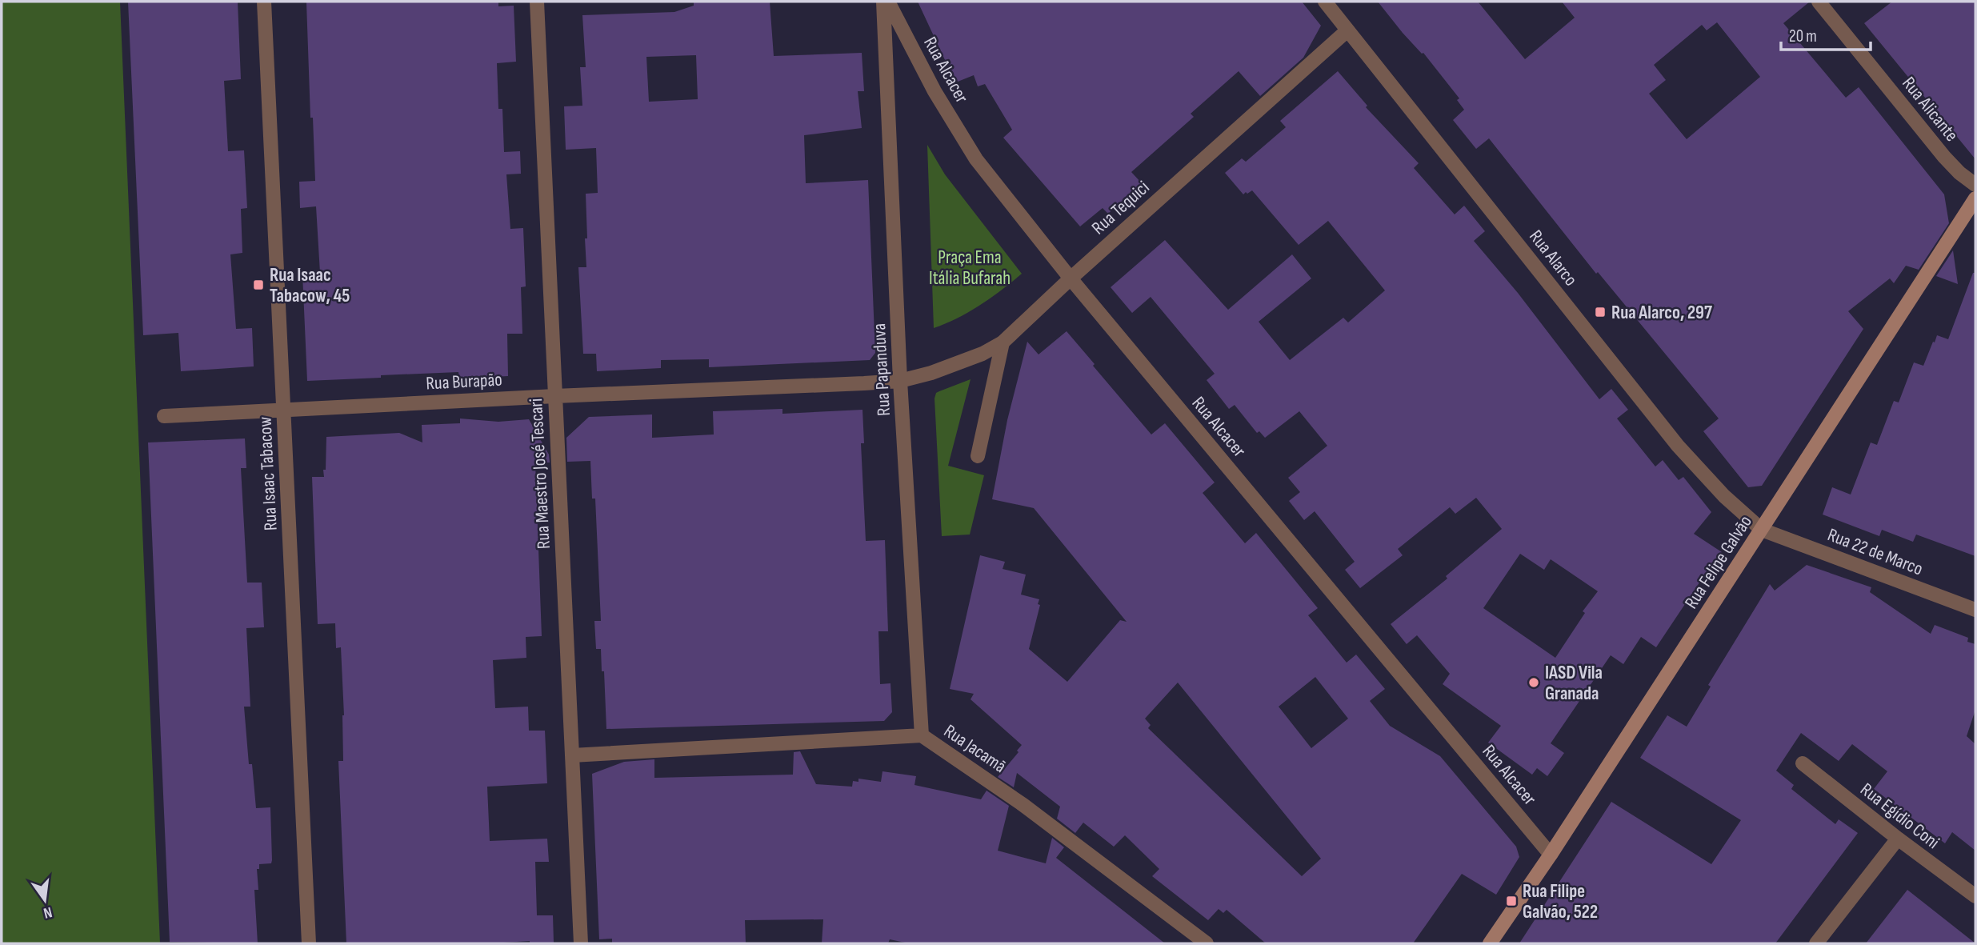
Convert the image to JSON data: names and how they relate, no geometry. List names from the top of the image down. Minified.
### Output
{"streets":{"street":["Rua Alcacer","Rua Alicante","Rua Tequici","Rua Alarco","Rua Papanduva","Rua Burapão","Rua Isaac Tabacow","Rua Maestro José Tescari","Rua 22 de Marco","Rua Felipe Galvão","Rua Jacamã","Rua Egídio Coni"]},"crossings":[["Rua Alcacer","Rua Tequici"],["Rua Alcacer","Rua Felipe Galvão"],["Rua Tequici","Rua Alarco"],["Rua Tequici","Rua Papanduva"],["Rua Tequici","Rua Burapão"],["Rua Alarco","Rua 22 de Marco"],["Rua Alarco","Rua Felipe Galvão"],["Rua Papanduva","Rua Burapão"],["Rua Papanduva","Rua Jacamã"],["Rua Burapão","Rua Isaac Tabacow"],["Rua Burapão","Rua Maestro José Tescari"],["Rua Maestro José Tescari","Rua Jacamã"],["Rua 22 de Marco","Rua Felipe Galvão"]],"parks":["Praça Ema Itália Bufarah"],"places":{"transit":["Rua Isaac Tabacow, 45","Rua Alarco, 297","Rua Filipe Galvão, 522"],"other":["IASD Vila Granada"]},"scale_bar":"20 m","north":"bottom"}
